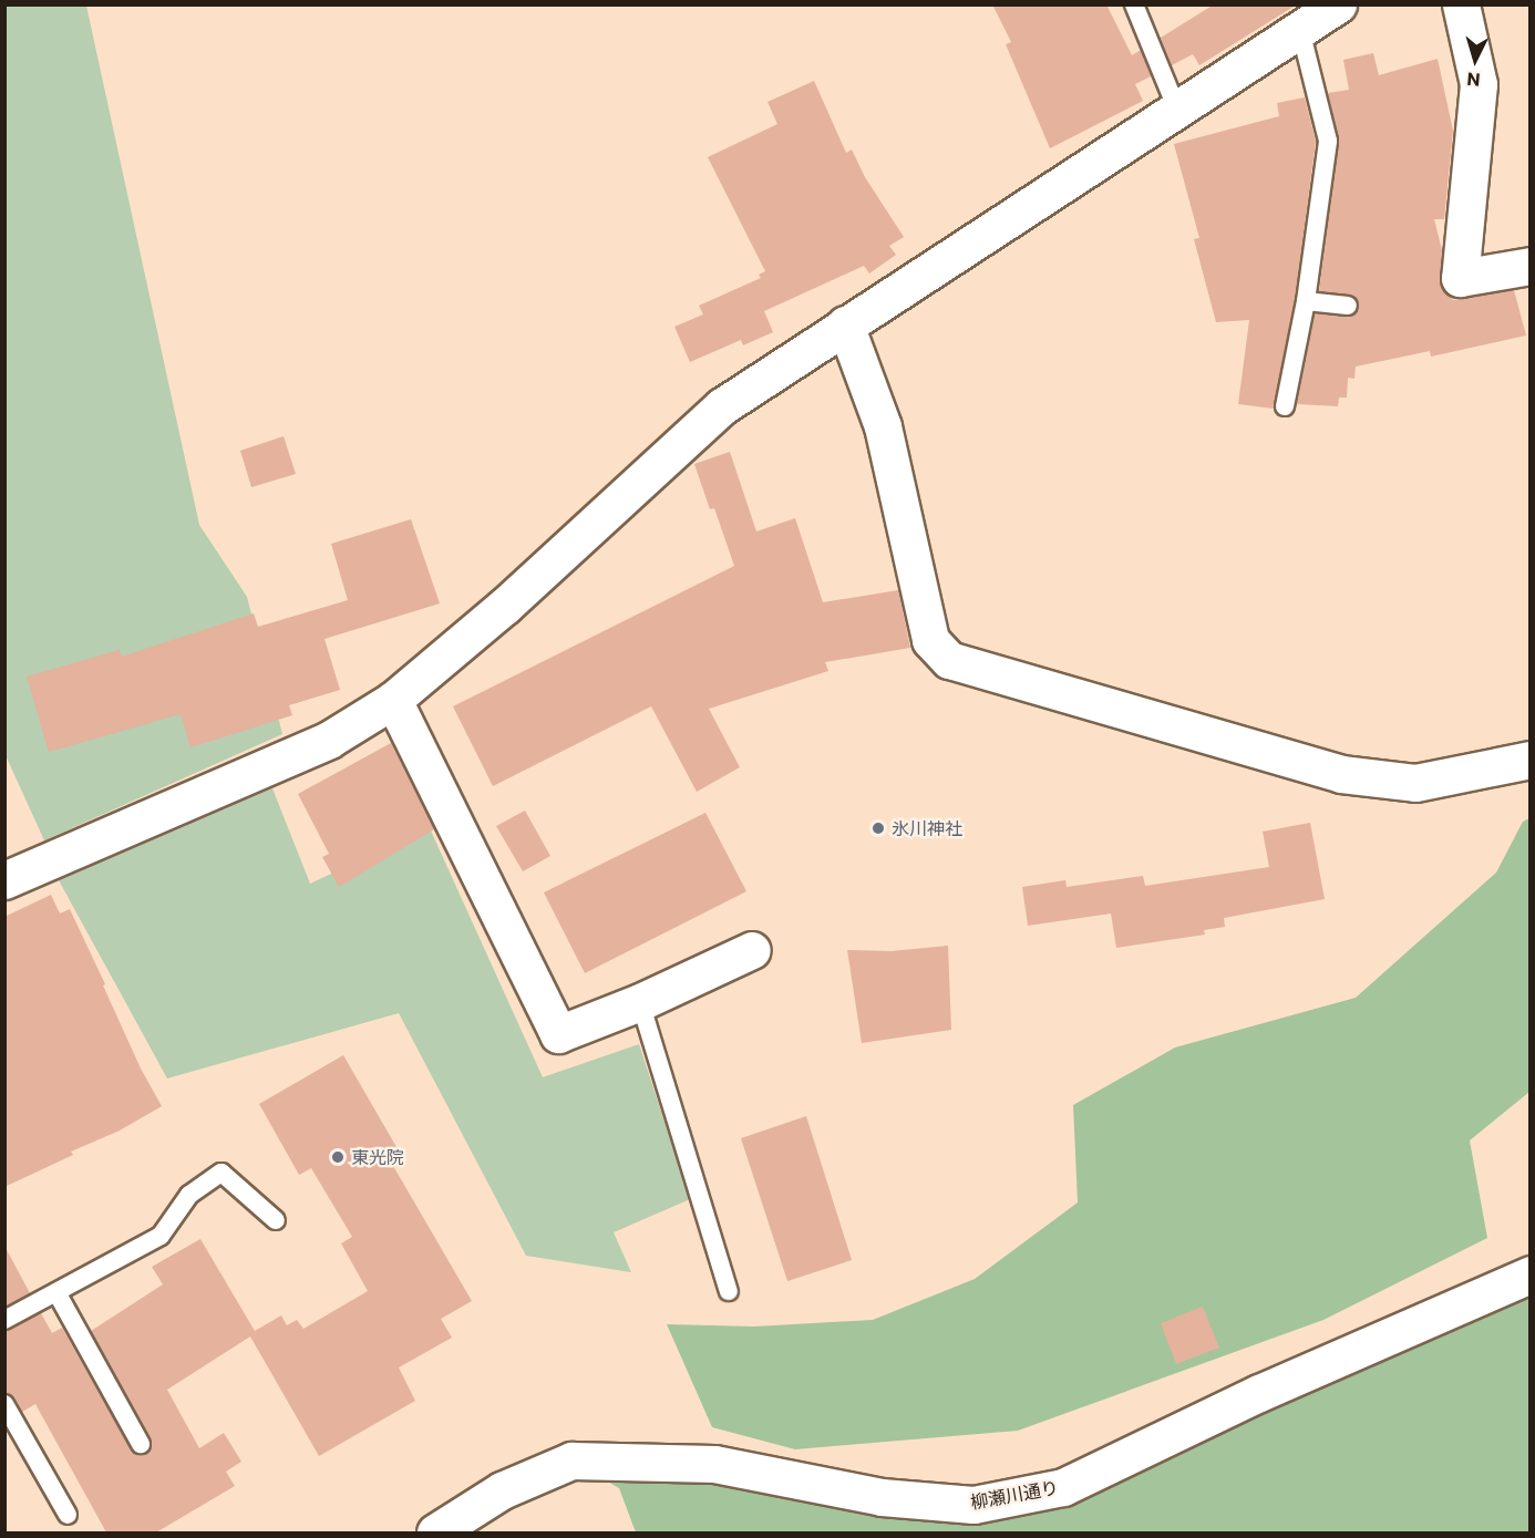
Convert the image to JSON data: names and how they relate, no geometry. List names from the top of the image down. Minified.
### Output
{"streets":{"street":["柳瀬川通り"]},"places":["氷川神社","東光院"],"north":"bottom"}
